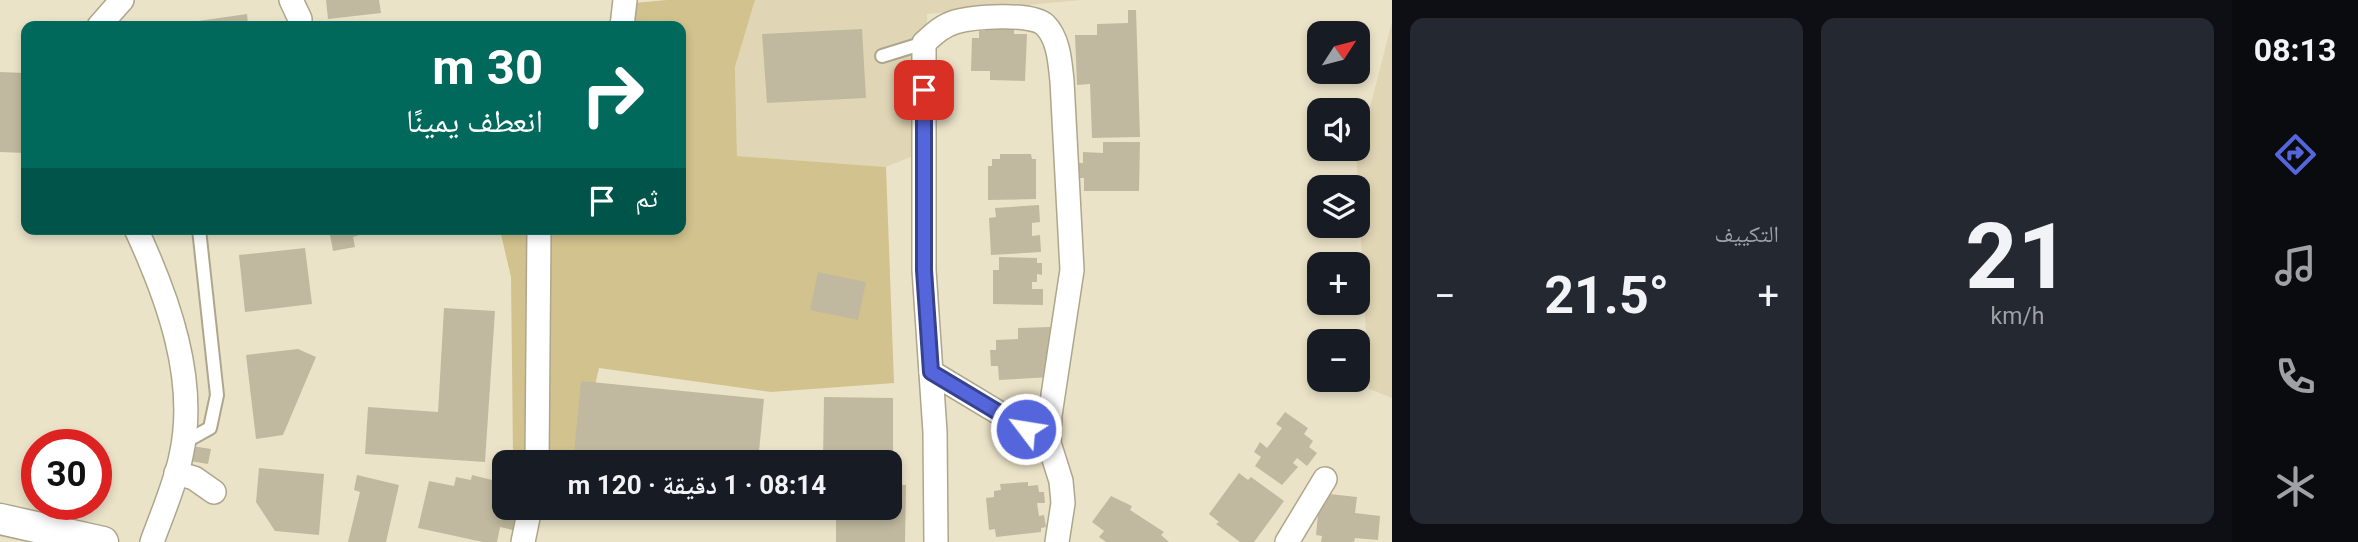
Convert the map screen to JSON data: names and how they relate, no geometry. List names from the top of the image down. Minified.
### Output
{"north":"top right","page":{"tabs":"08:13","tile":[["21","km/h"],"التكييف"],"map_buttons":["+","−"],"turn":["30 m","انعطف يمينًا"],"then":"ثم","heat":["−","21.5°","+"],"limit":"30","trip":"08:14 · 1 دقيقة · 120 m"}}
